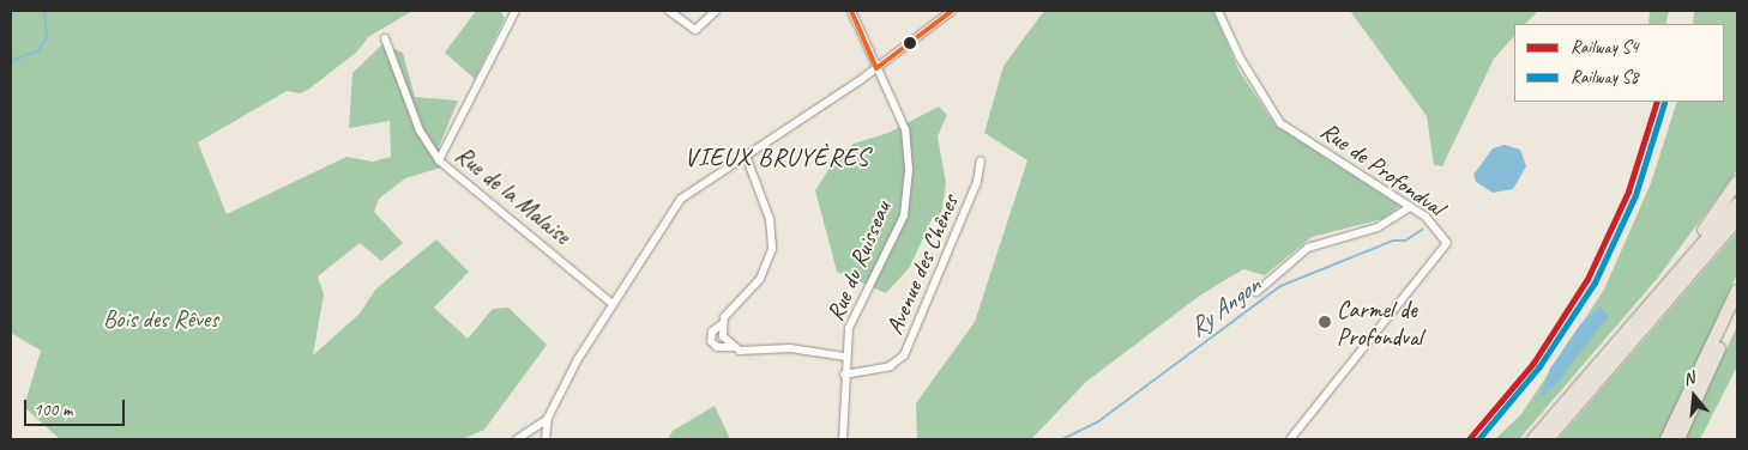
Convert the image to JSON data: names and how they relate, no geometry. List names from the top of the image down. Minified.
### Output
{"streets":{"street":["Rue de Profondval","Rue de la Malaise","Rue du Ruisseau","Avenue des Chênes"]},"crossings":[["Rue du Ruisseau","Avenue des Chênes"]],"districts":["VIEUX BRUYÈRES"],"water":["Ry Angon"],"parks":["Bois des Rêves"],"places":["Carmel de Profondval"],"lines":["rail line S4","rail line S8"],"legend":["Railway S4","Railway S8"],"scale_bar":"100 m","north":"top"}
